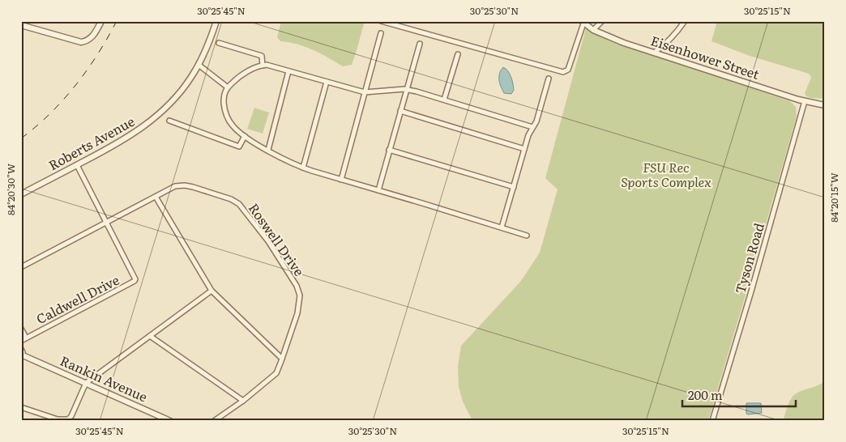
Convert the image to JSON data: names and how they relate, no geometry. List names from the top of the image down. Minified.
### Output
{"streets":{"street":["Eisenhower Street","Roberts Avenue","Roswell Drive","Tyson Road","Caldwell Drive","Rankin Avenue"]},"crossings":[["Eisenhower Street","Tyson Road"],["Roberts Avenue","Caldwell Drive"],["Roswell Drive","Caldwell Drive"]],"parks":["FSU Rec Sports Complex"],"scale_bar":"200 m","coordinates":["30°25'45\"N","30°25'30\"N","30°25'15\"N","84°20'30\"W","84°20'15\"W"]}
